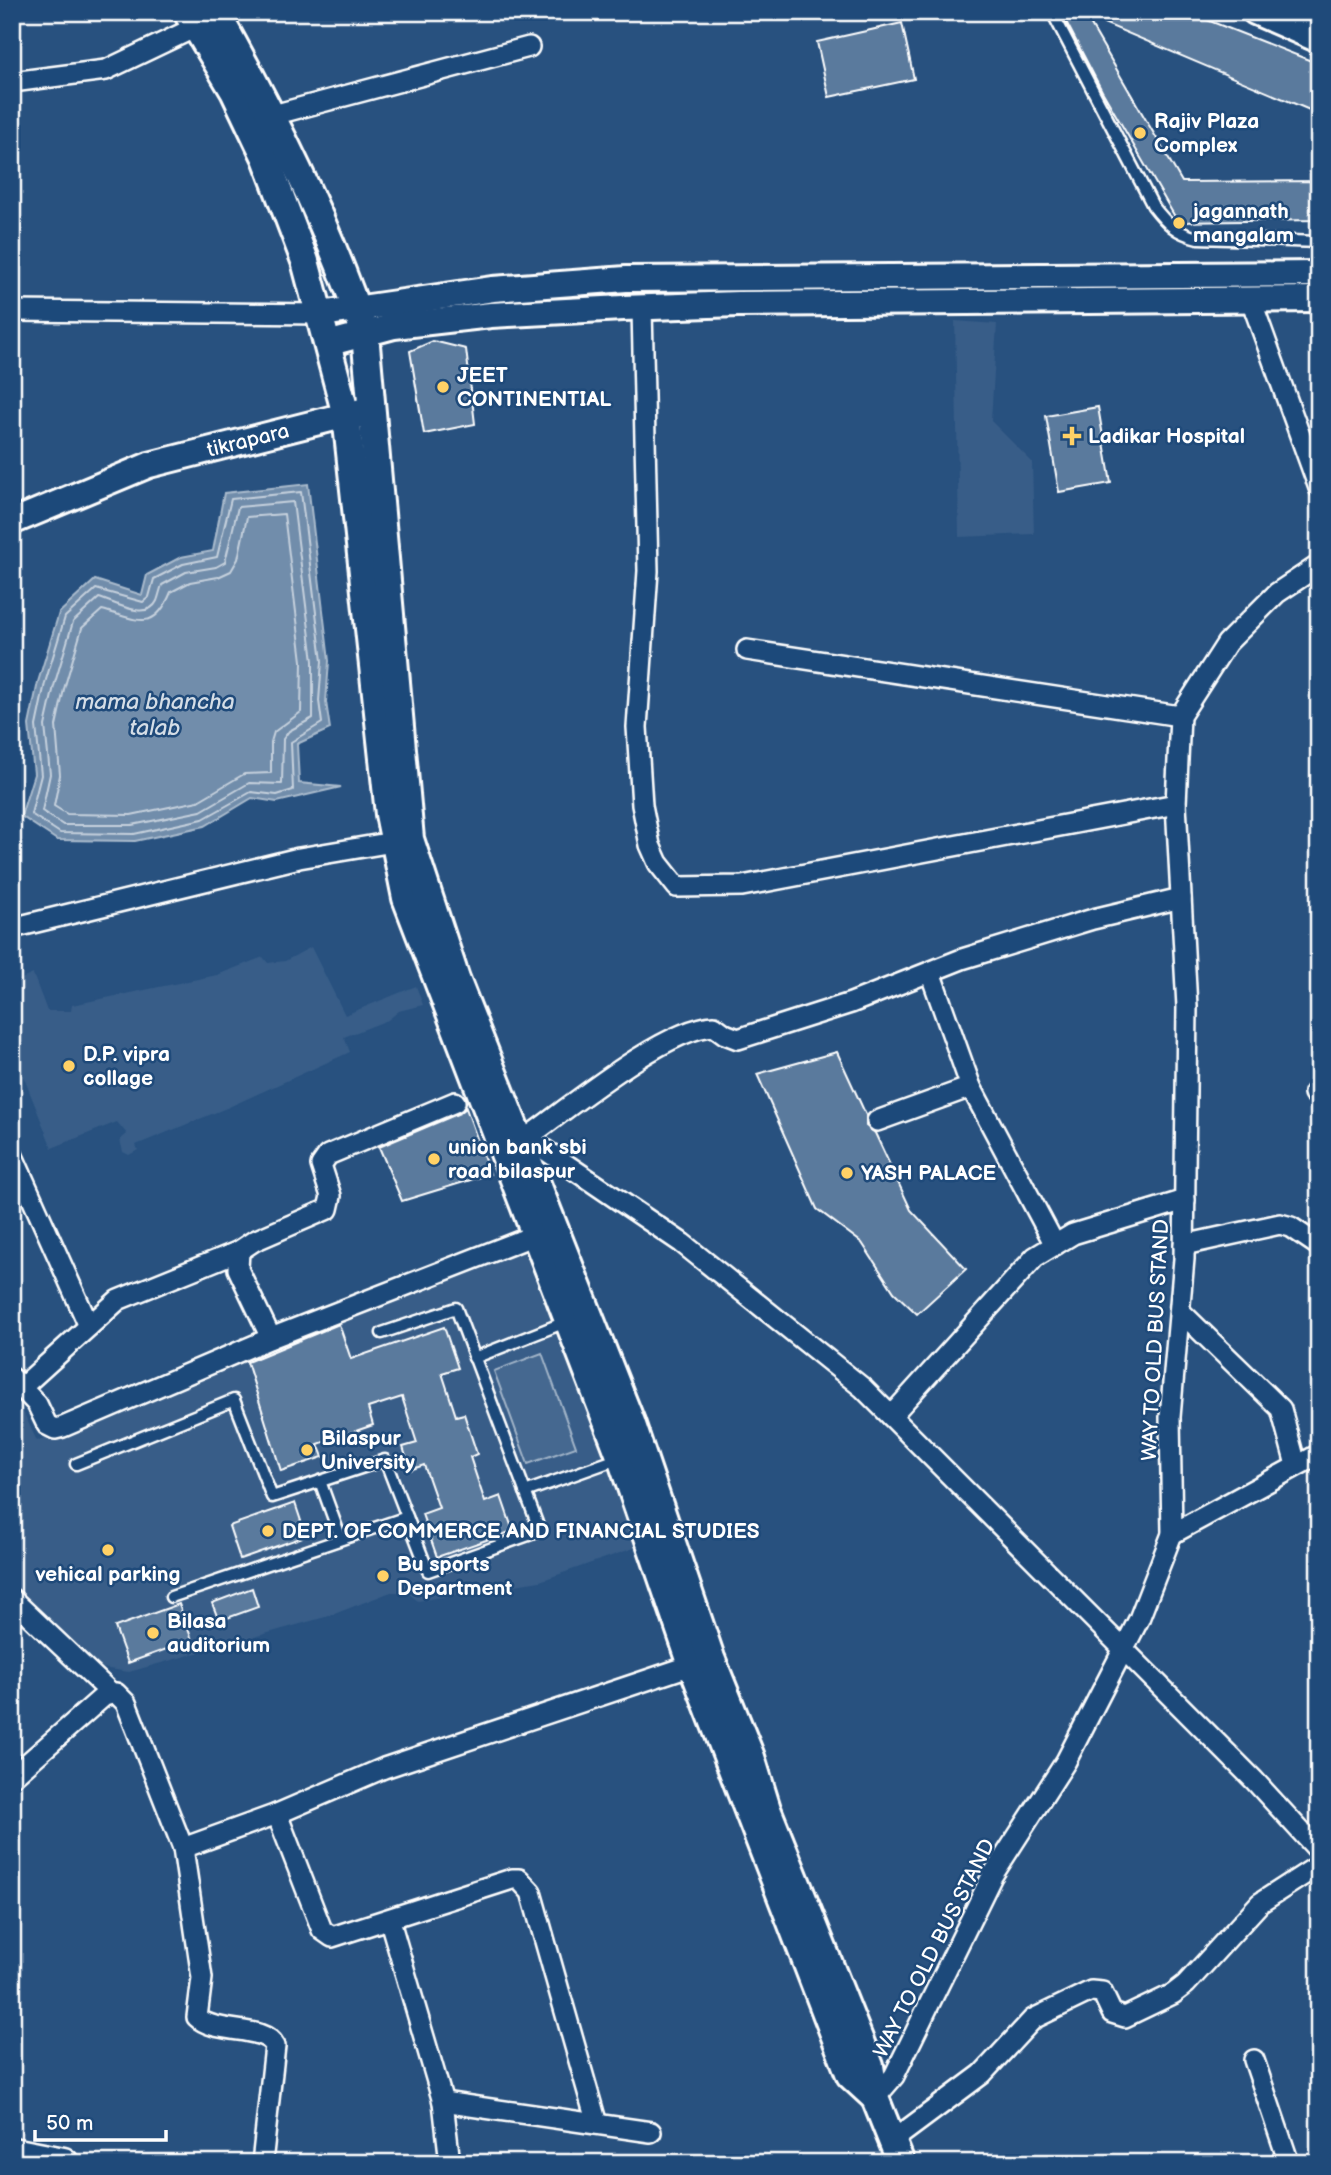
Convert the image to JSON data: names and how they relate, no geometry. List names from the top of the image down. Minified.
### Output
{"streets":{"street":["tikrapara","WAY TO OLD BUS STAND"]},"water":["mama bhancha talab"],"places":{"other":["Rajiv Plaza Complex","jagannath mangalam","JEET CONTINENTIAL","D.P. vipra collage","union bank sbi road bilaspur","YASH PALACE","Bilaspur University","DEPT. OF COMMERCE AND FINANCIAL STUDIES","vehical parking","Bu sports Department","Bilasa auditorium"],"health":["Ladikar Hospital"]},"scale_bar":"50 m"}
